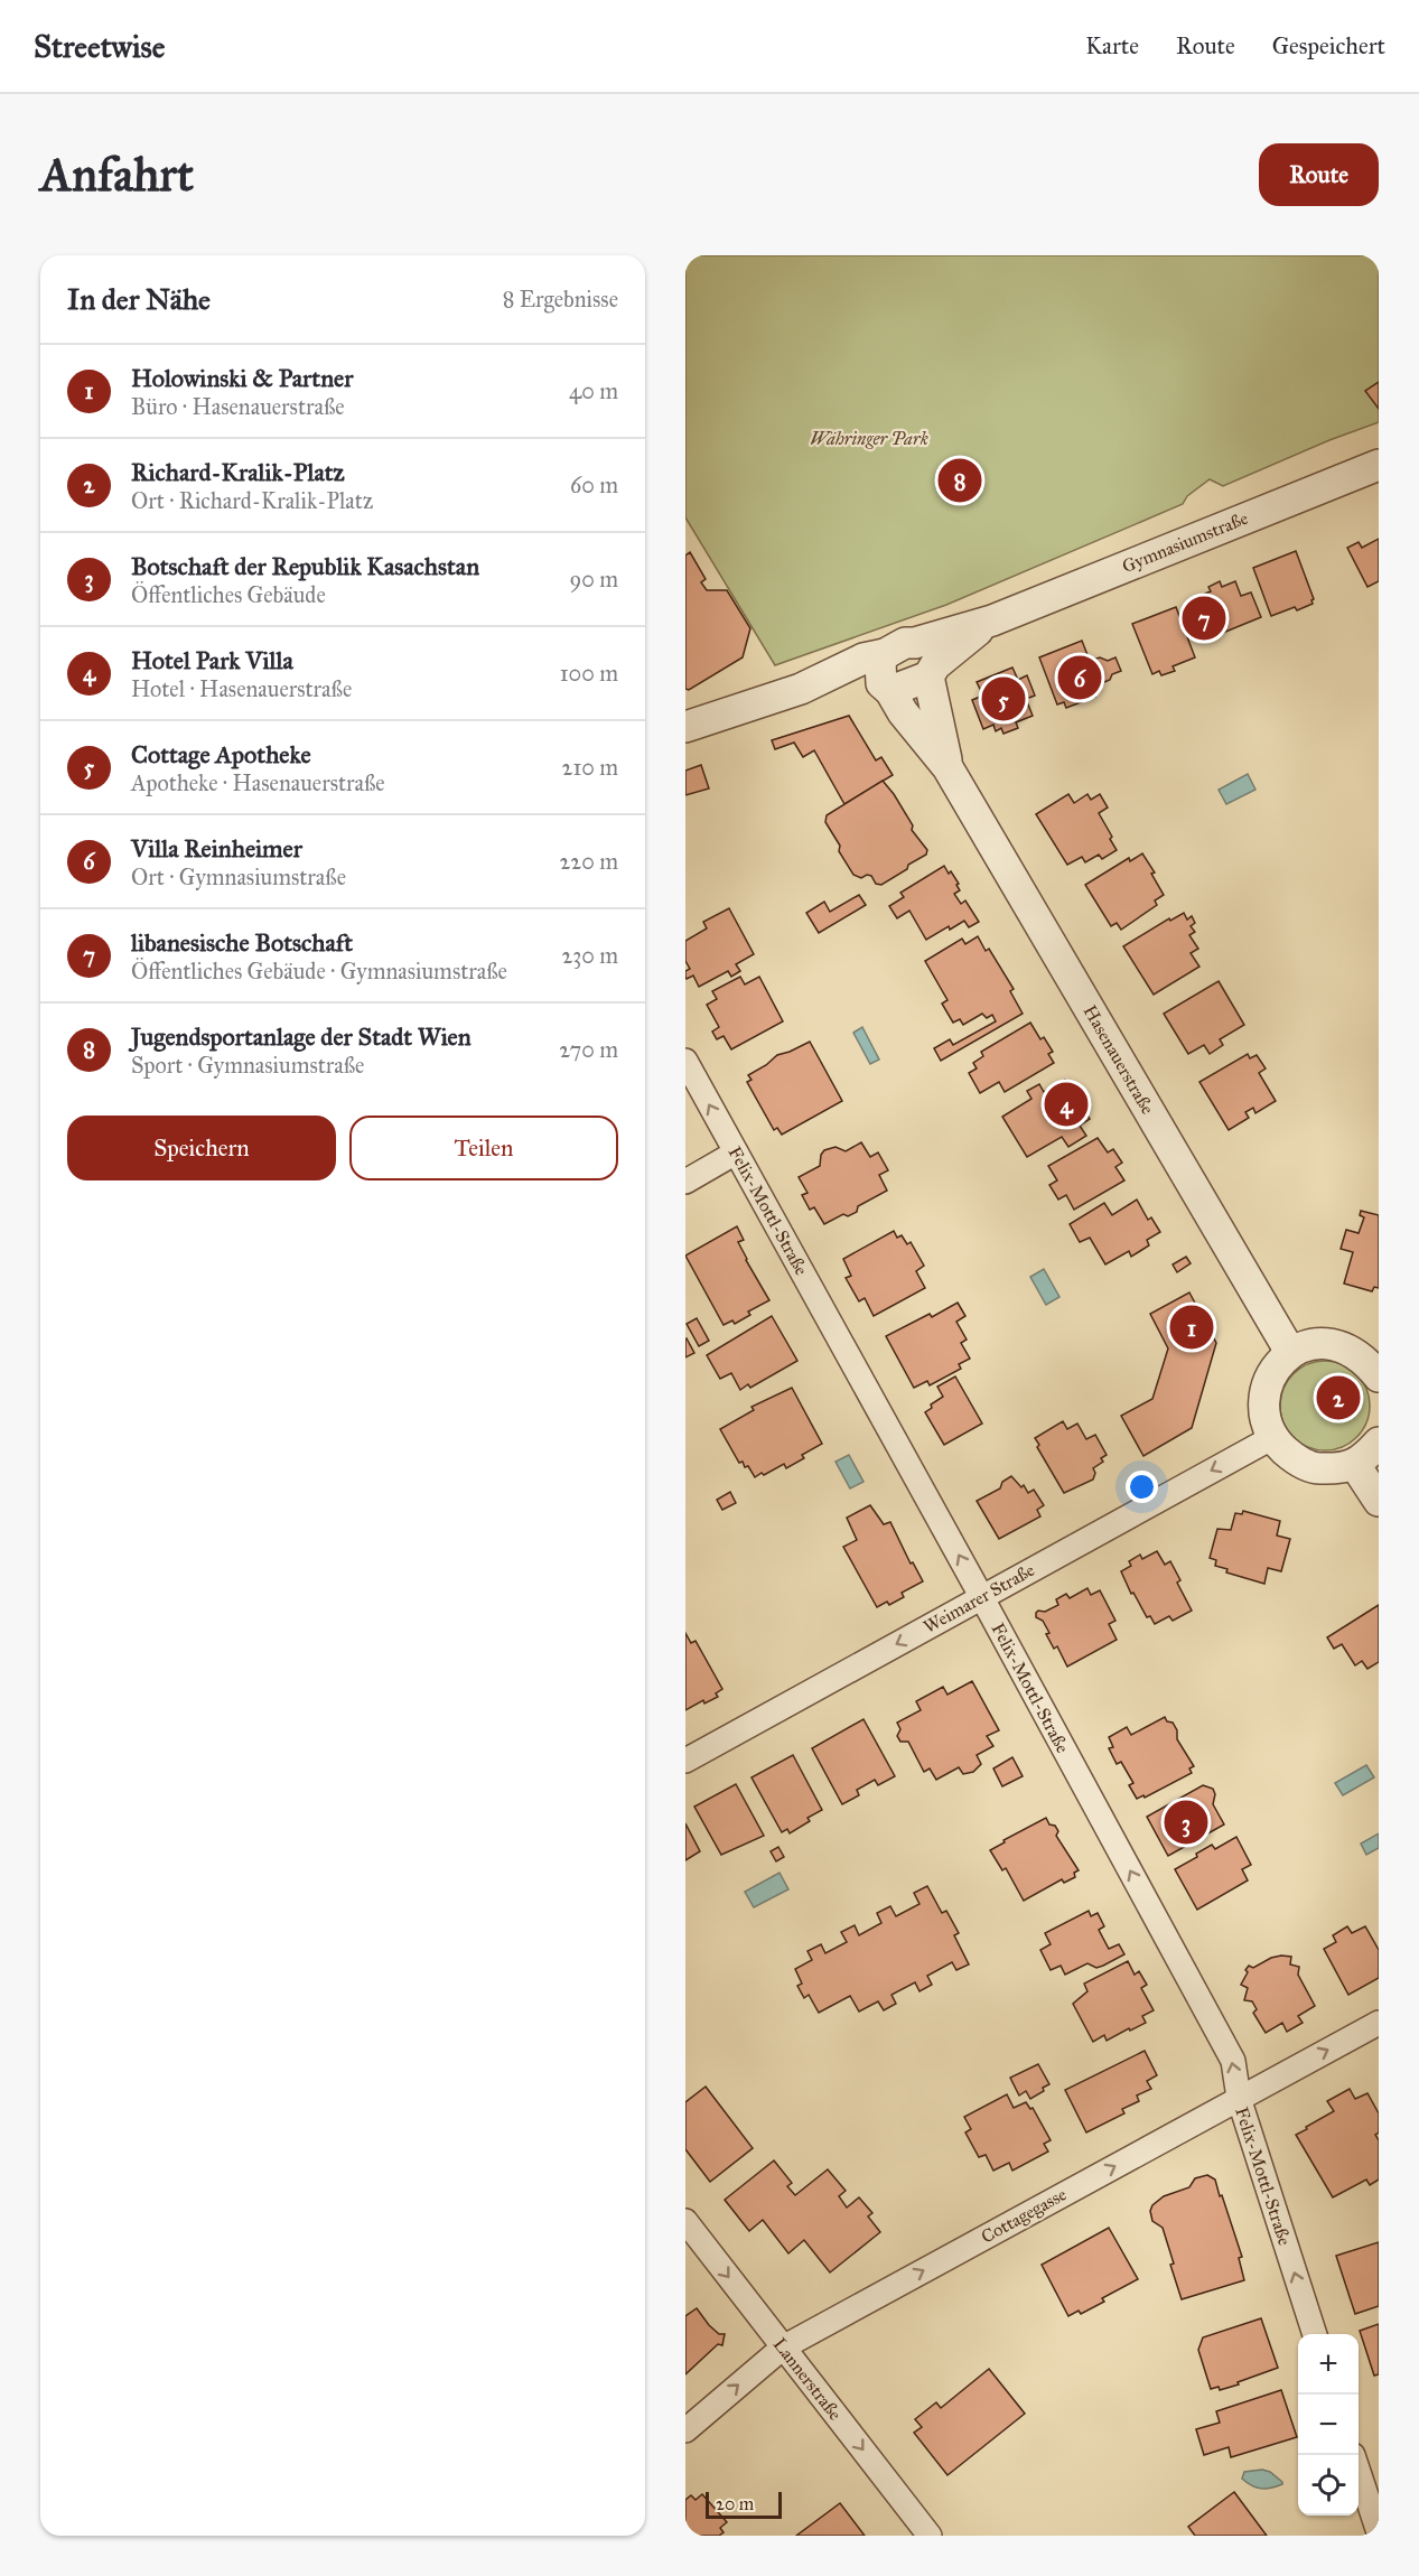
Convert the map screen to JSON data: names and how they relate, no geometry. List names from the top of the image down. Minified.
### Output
{"streets":{"street":["Gymnasiumstraße","Hasenauerstraße","Felix-Mottl-Straße","Weimarer Straße","Cottagegasse","Lannerstraße"]},"crossings":[["Gymnasiumstraße","Hasenauerstraße"],["Felix-Mottl-Straße","Weimarer Straße"],["Felix-Mottl-Straße","Cottagegasse"],["Cottagegasse","Lannerstraße"]],"one_way":["Felix-Mottl-Straße","Weimarer Straße","Cottagegasse","Lannerstraße"],"parks":["Währinger Park"],"scale_bar":"20 m","page":{"header":"Streetwise","nav":["Karte","Route","Gespeichert"],"buttons":["Route",["Speichern","Teilen"]],"title":"Anfahrt","heading":["In der Nähe","8 Ergebnisse"],"list":[{"mark":"1","name":"Holowinski & Partner","note":"Büro · Hasenauerstraße","value":"40 m"},{"mark":"2","name":"Richard-Kralik-Platz","note":"Ort · Richard-Kralik-Platz","value":"60 m"},{"mark":"3","name":"Botschaft der Republik Kasachstan","note":"Öffentliches Gebäude","value":"90 m"},{"mark":"4","name":"Hotel Park Villa","note":"Hotel · Hasenauerstraße","value":"100 m"},{"mark":"5","name":"Cottage Apotheke","note":"Apotheke · Hasenauerstraße","value":"210 m"},{"mark":"6","name":"Villa Reinheimer","note":"Ort · Gymnasiumstraße","value":"220 m"},{"mark":"7","name":"libanesische Botschaft","note":"Öffentliches Gebäude · Gymnasiumstraße","value":"230 m"},{"mark":"8","name":"Jugendsportanlage der Stadt Wien","note":"Sport · Gymnasiumstraße","value":"270 m"}],"pins":["8","7","6","5","4","1","2","3"],"map_buttons":["+","−"],"scale":"20 m"}}
